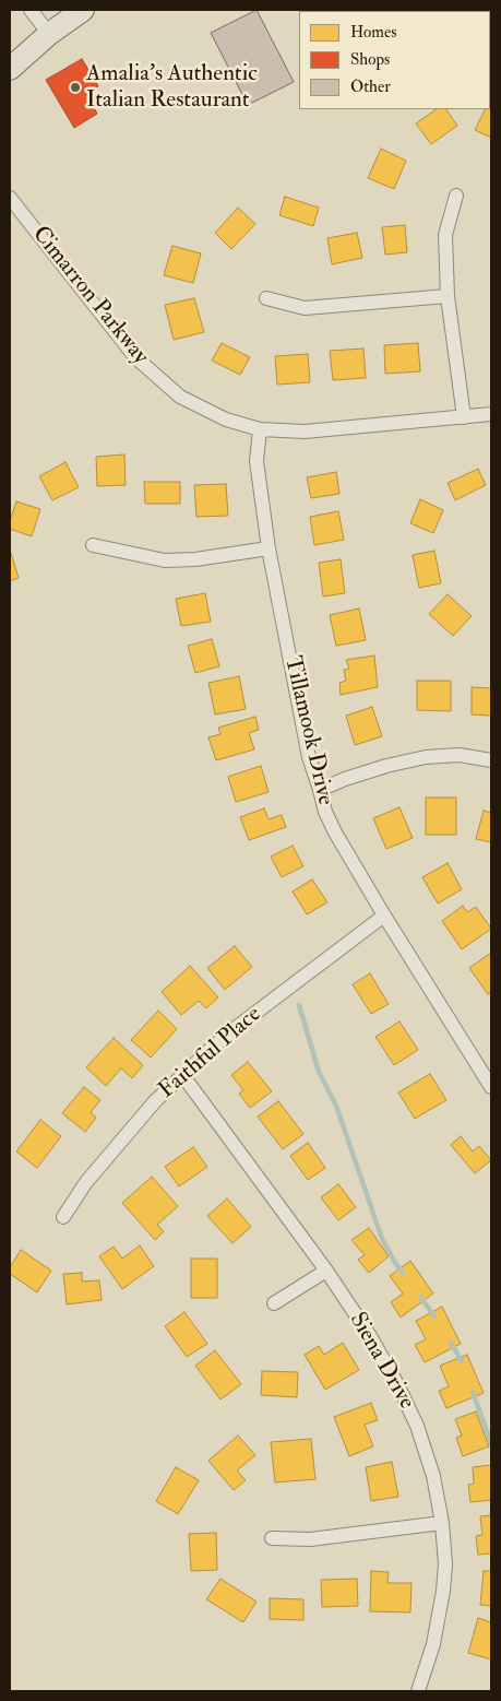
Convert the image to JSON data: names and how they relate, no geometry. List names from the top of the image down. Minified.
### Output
{"streets":{"street":["Cimarron Parkway","Tillamook Drive","Faithful Place","Siena Drive"]},"crossings":[["Cimarron Parkway","Tillamook Drive"],["Tillamook Drive","Faithful Place"],["Faithful Place","Siena Drive"]],"places":["Amalia's Authentic Italian Restaurant"],"legend":["Homes","Shops","Other"]}
